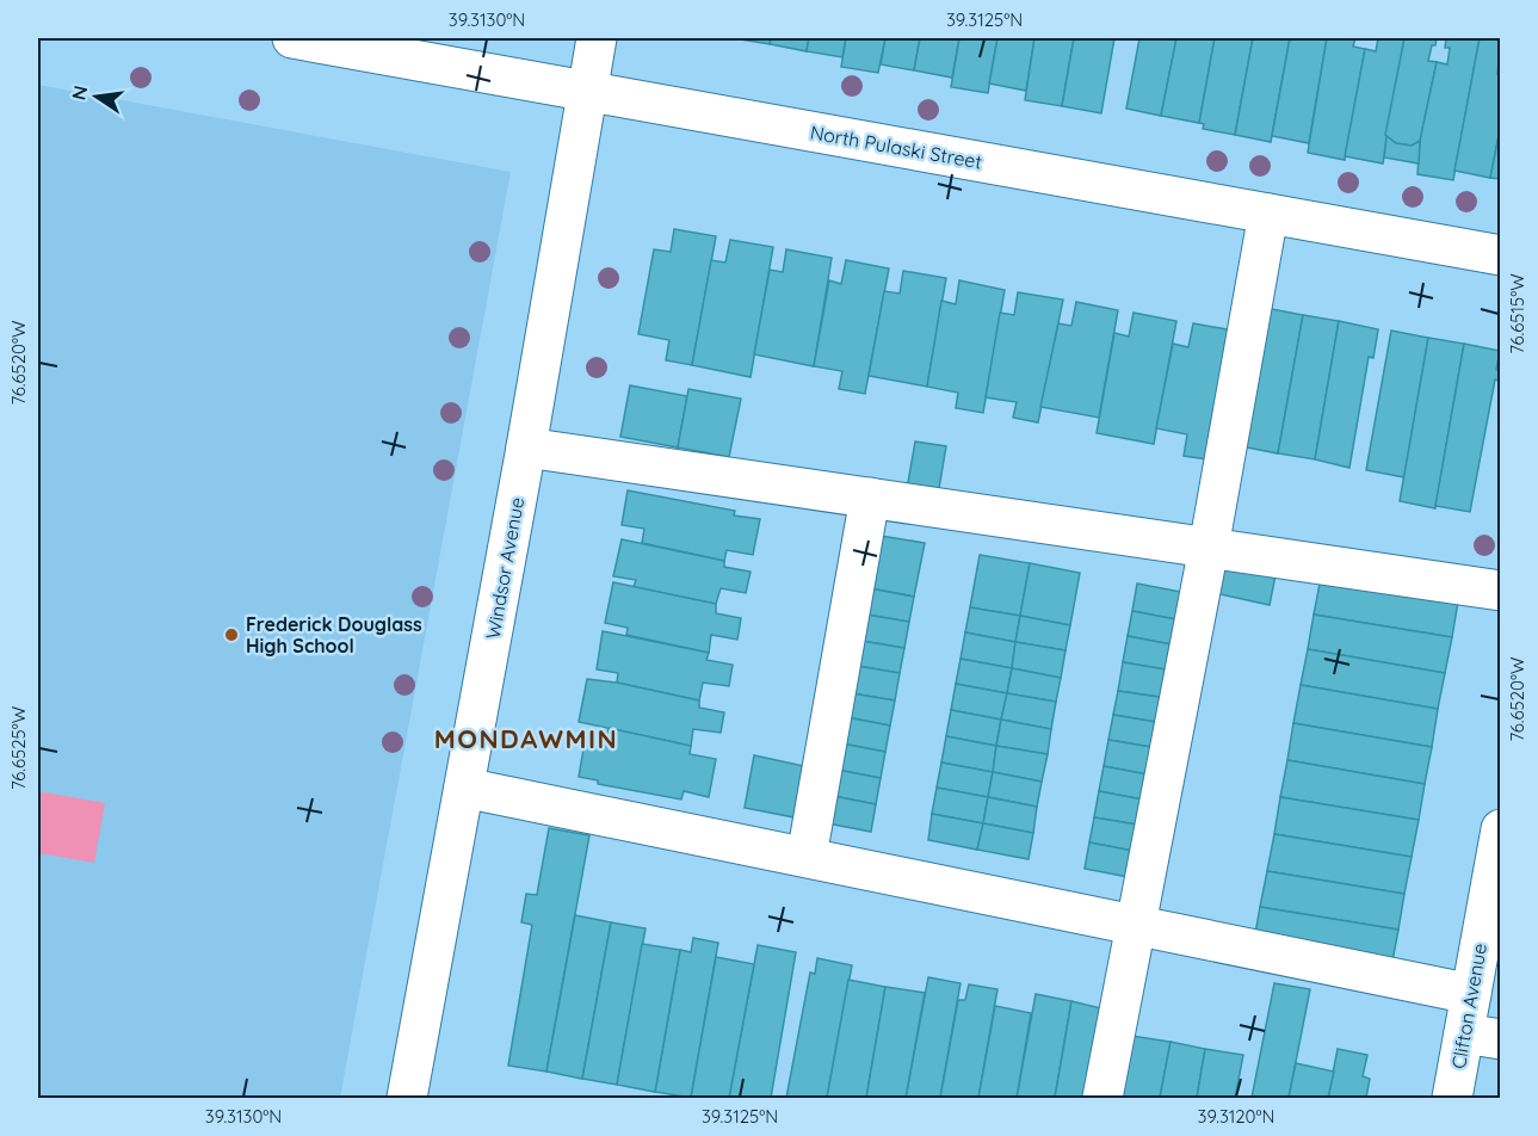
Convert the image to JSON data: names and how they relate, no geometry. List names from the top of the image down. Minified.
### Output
{"streets":{"street":["North Pulaski Street","Windsor Avenue","Clifton Avenue"]},"crossings":[["North Pulaski Street","Windsor Avenue"]],"districts":["MONDAWMIN"],"places":["Frederick Douglass High School"],"north":"left","coordinates":["39.3130°N","39.3125°N","76.6515°W","76.6520°W","76.6525°W","39.3120°N"]}
